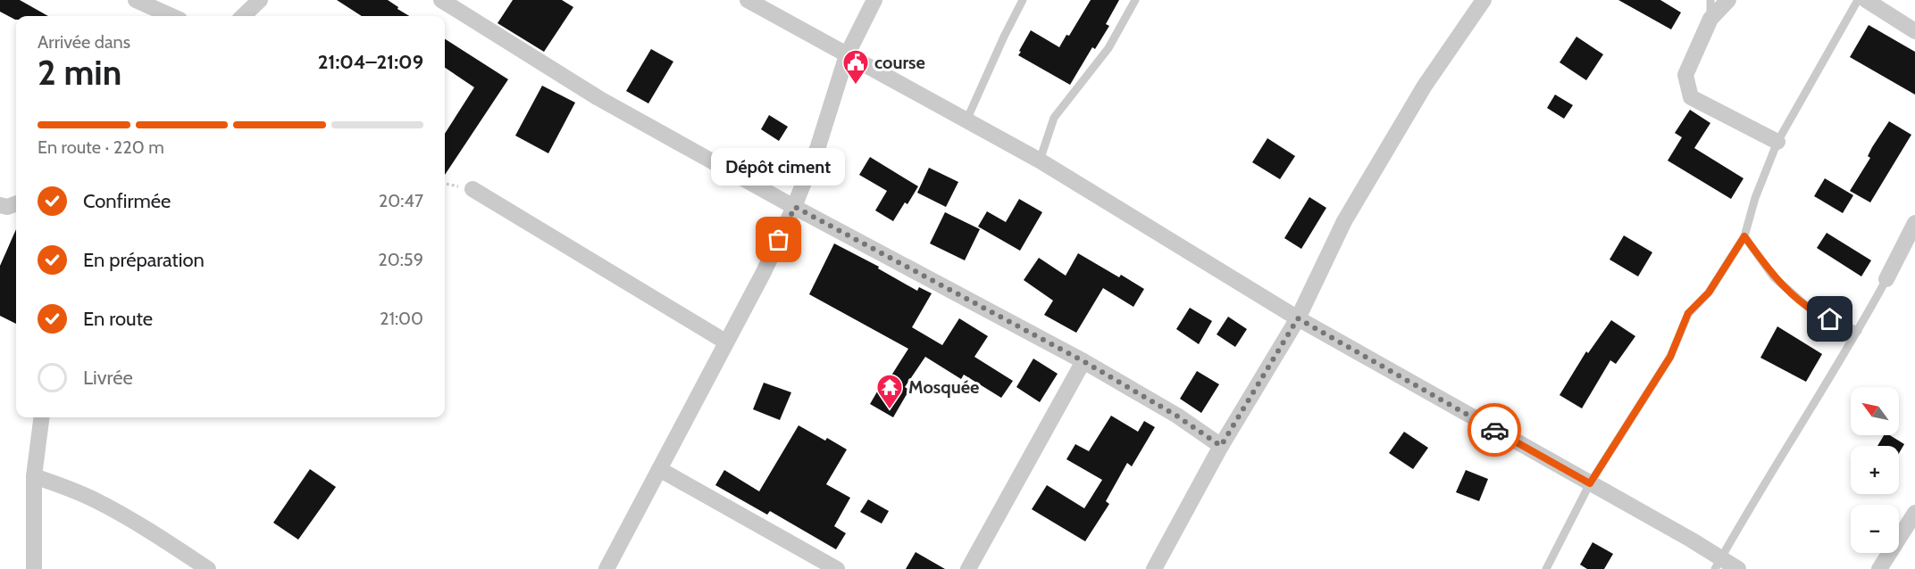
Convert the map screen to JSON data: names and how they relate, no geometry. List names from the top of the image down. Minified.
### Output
{"places":{"public building":["course"],"other":["Dépôt ciment"],"temple":["Mosquée"]},"north":"top left","page":{"heading":["2 min","Arrivée dans","21:04–21:09"],"bar":"En route · 220 m","bubble":"Dépôt ciment","list":[["Confirmée","20:47"],["En préparation","20:59"],["En route","21:00"],"Livrée"],"map_buttons":["+","−"]}}
